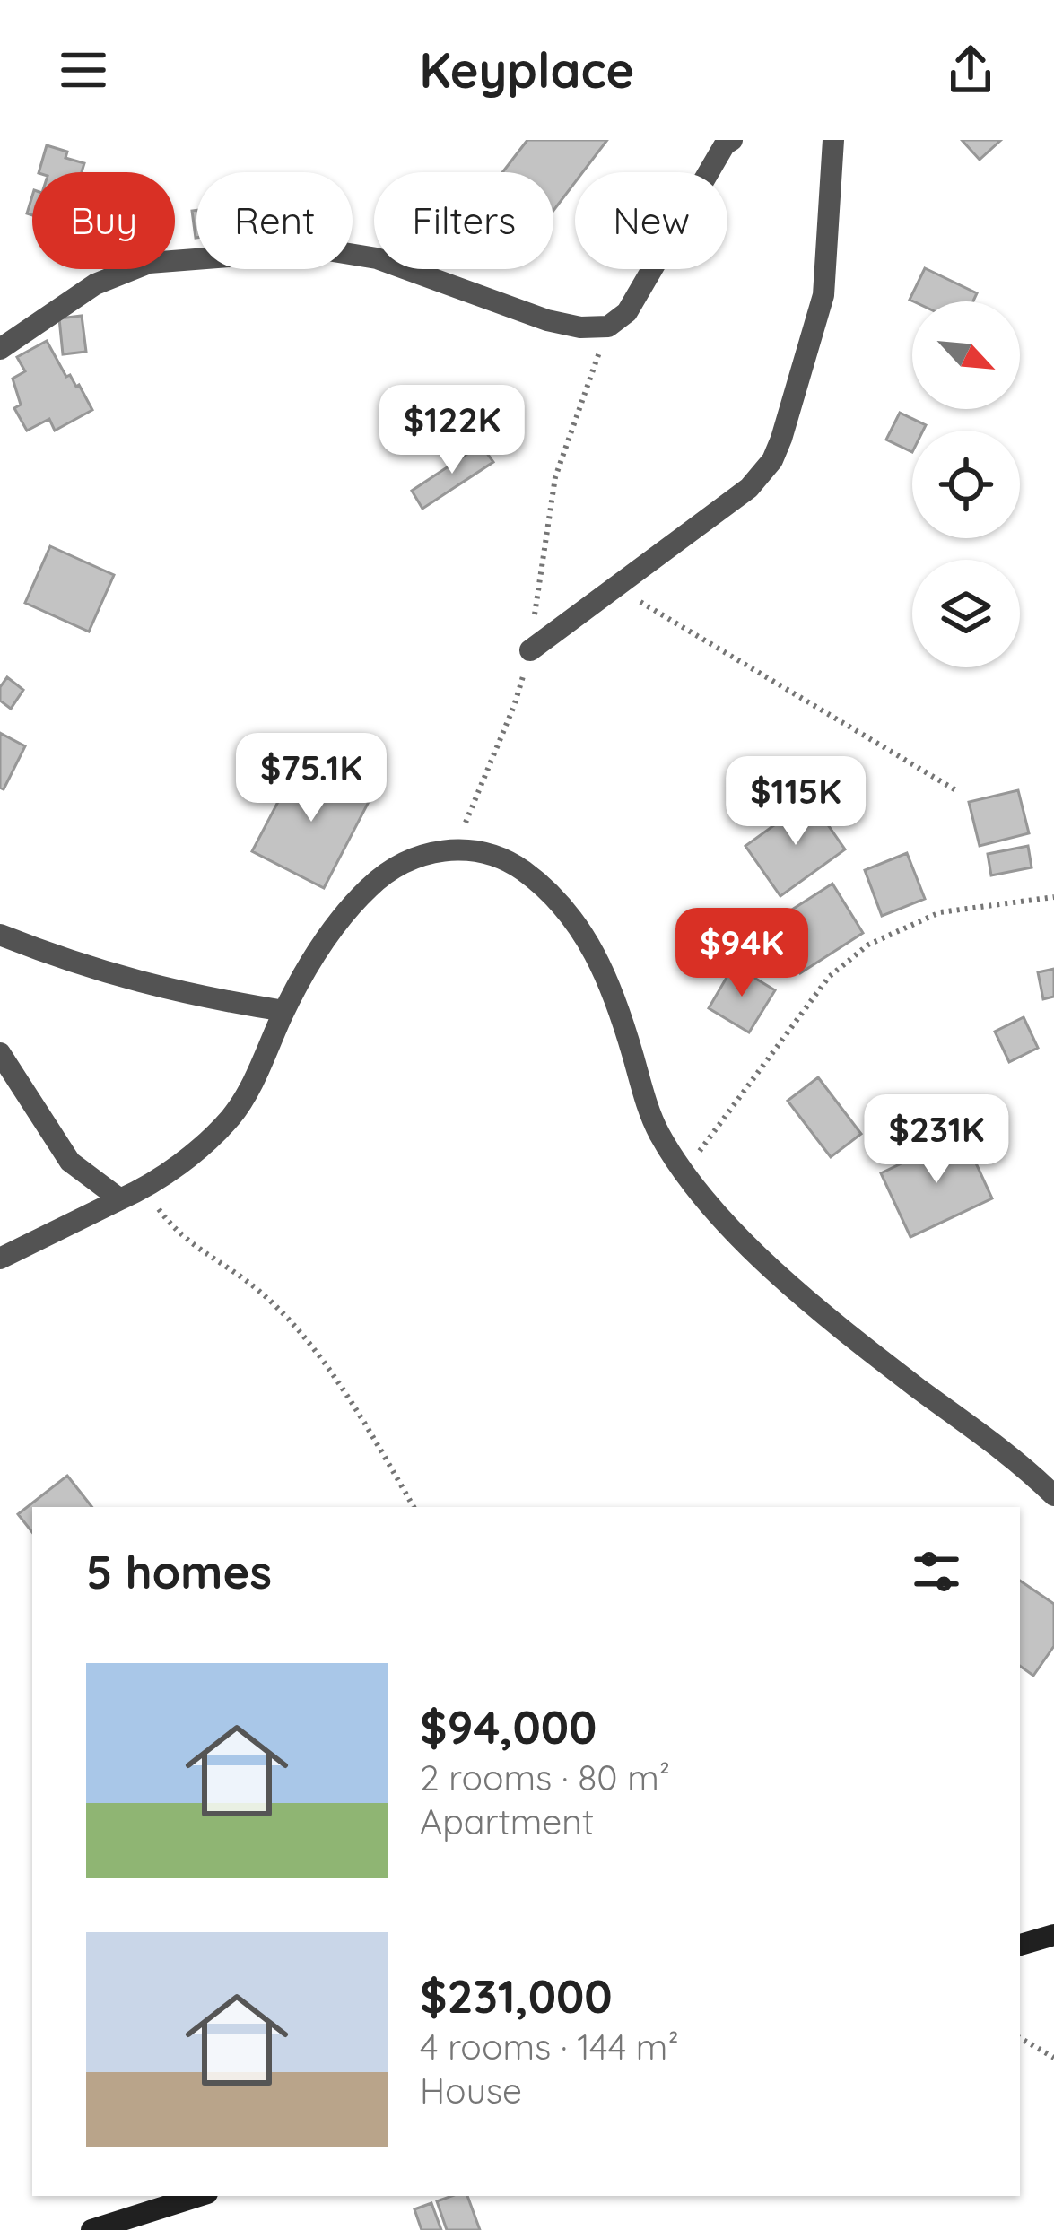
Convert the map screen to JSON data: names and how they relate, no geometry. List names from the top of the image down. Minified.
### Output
{"north":"bottom right","page":{"header":"Keyplace","chip":["Buy","Rent","Filters","New"],"price":["$122K","$75.1K","$115K","$94K","$231K"],"heading":"5 homes","list":[{"name":"$94,000","note":"2 rooms · 80 m² · Apartment"},{"name":"$231,000","note":"4 rooms · 144 m² · House"}]}}
